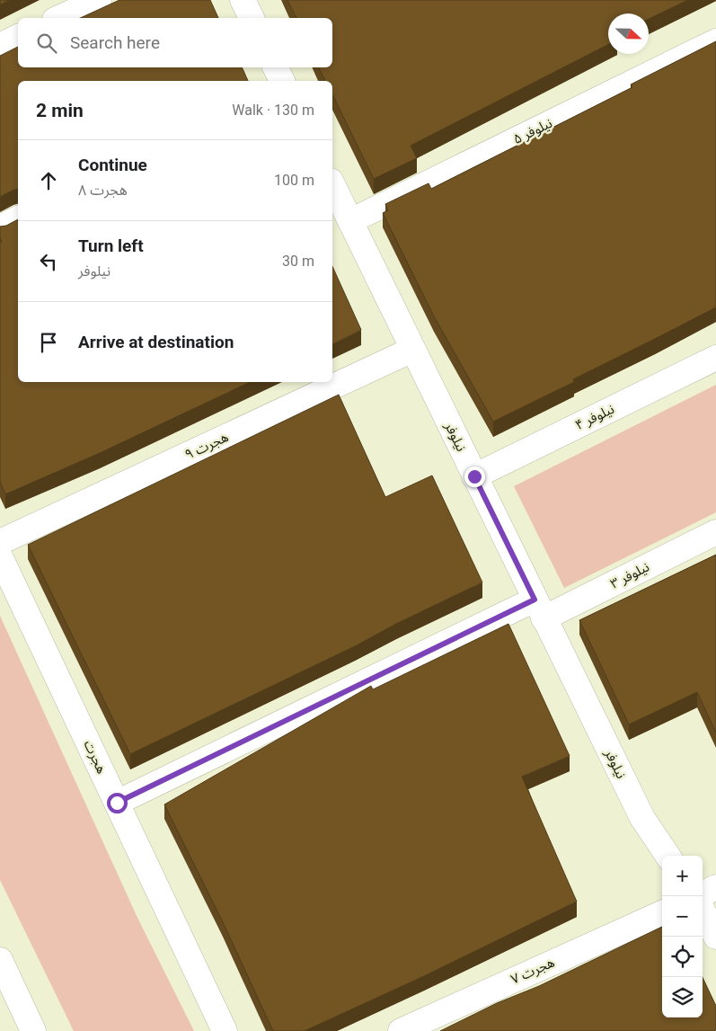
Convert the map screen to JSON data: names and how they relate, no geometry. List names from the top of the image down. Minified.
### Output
{"streets":{"street":["نیلوفر ۵","نیلوفر ۴","نیلوفر","هجرت ۹","نیلوفر ۳","هجرت","هجرت ۷"]},"crossings":[["نیلوفر ۵","نیلوفر"],["نیلوفر ۴","نیلوفر"],["نیلوفر","هجرت ۹"],["نیلوفر","نیلوفر ۳"],["نیلوفر ۳","هجرت"]],"north":"right","page":{"search":"Search here","heading":["2 min","Walk · 130 m"],"list":[["Continue","هجرت ۸","100 m"],["Turn left","نیلوفر","30 m"],"Arrive at destination"],"map_buttons":["+","−"]}}
